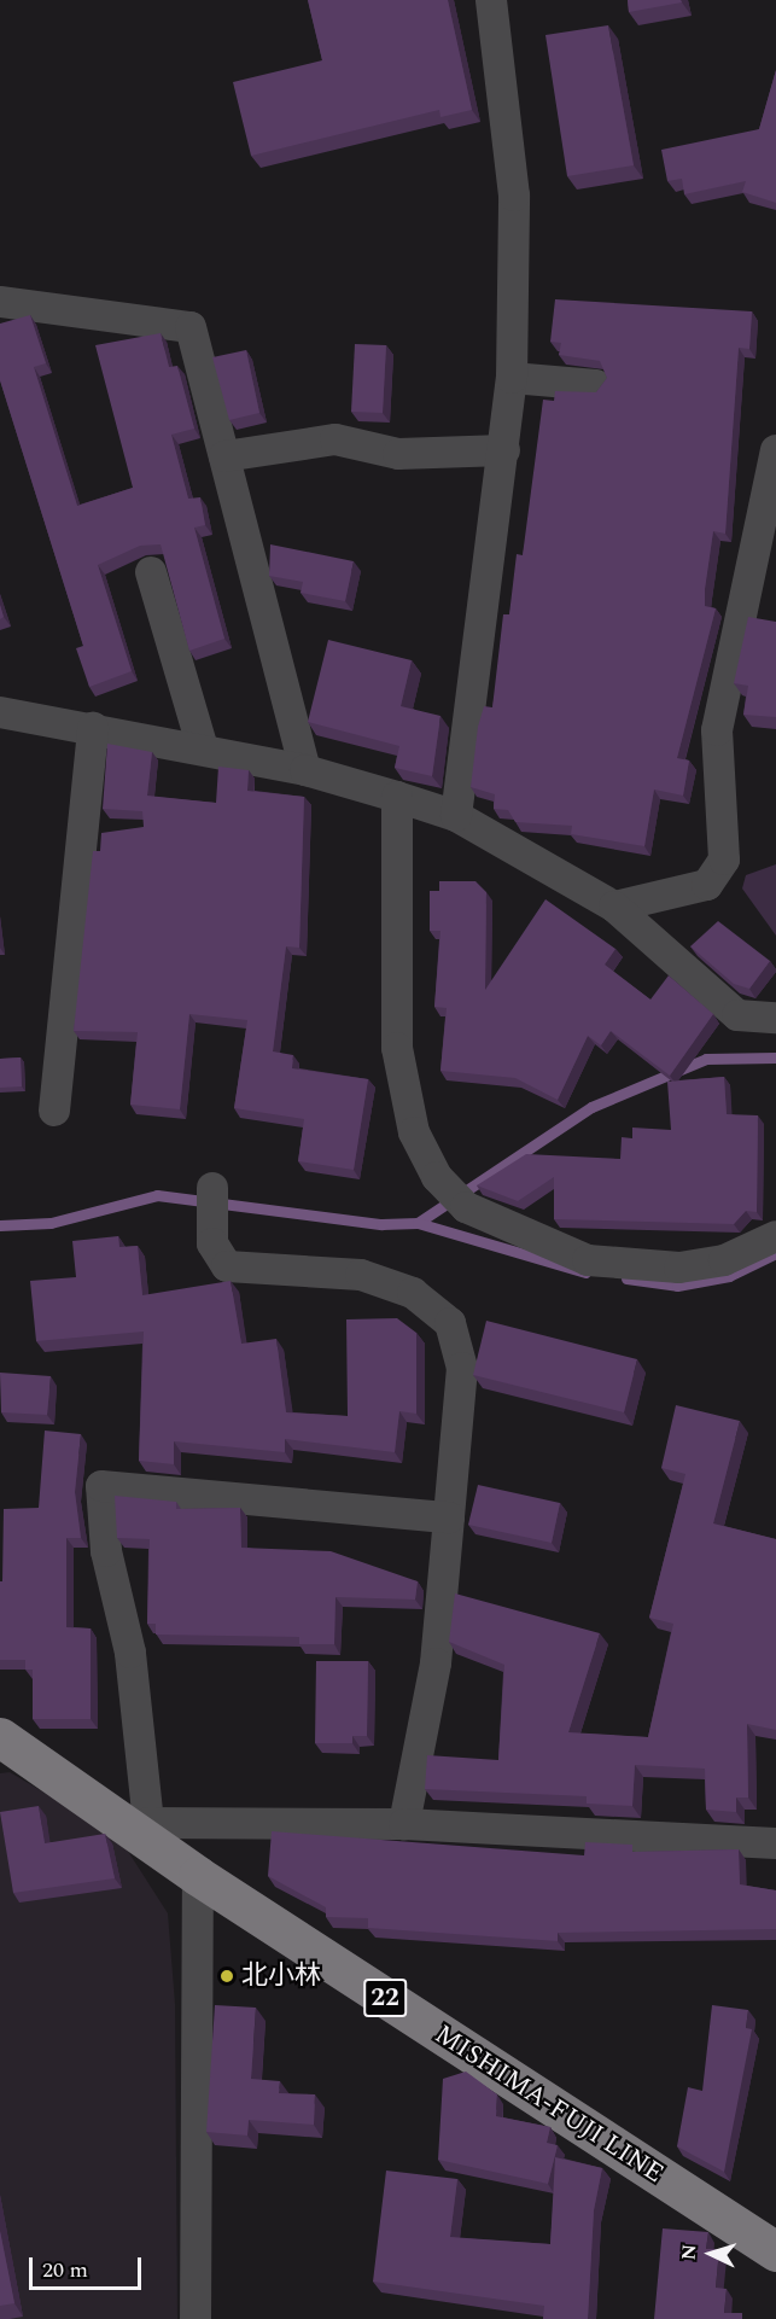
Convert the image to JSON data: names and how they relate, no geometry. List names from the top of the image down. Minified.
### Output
{"streets":{"main road":["22","MISHIMA-FUJI LINE"]},"places":["北小林"],"scale_bar":"20 m","north":"left"}
